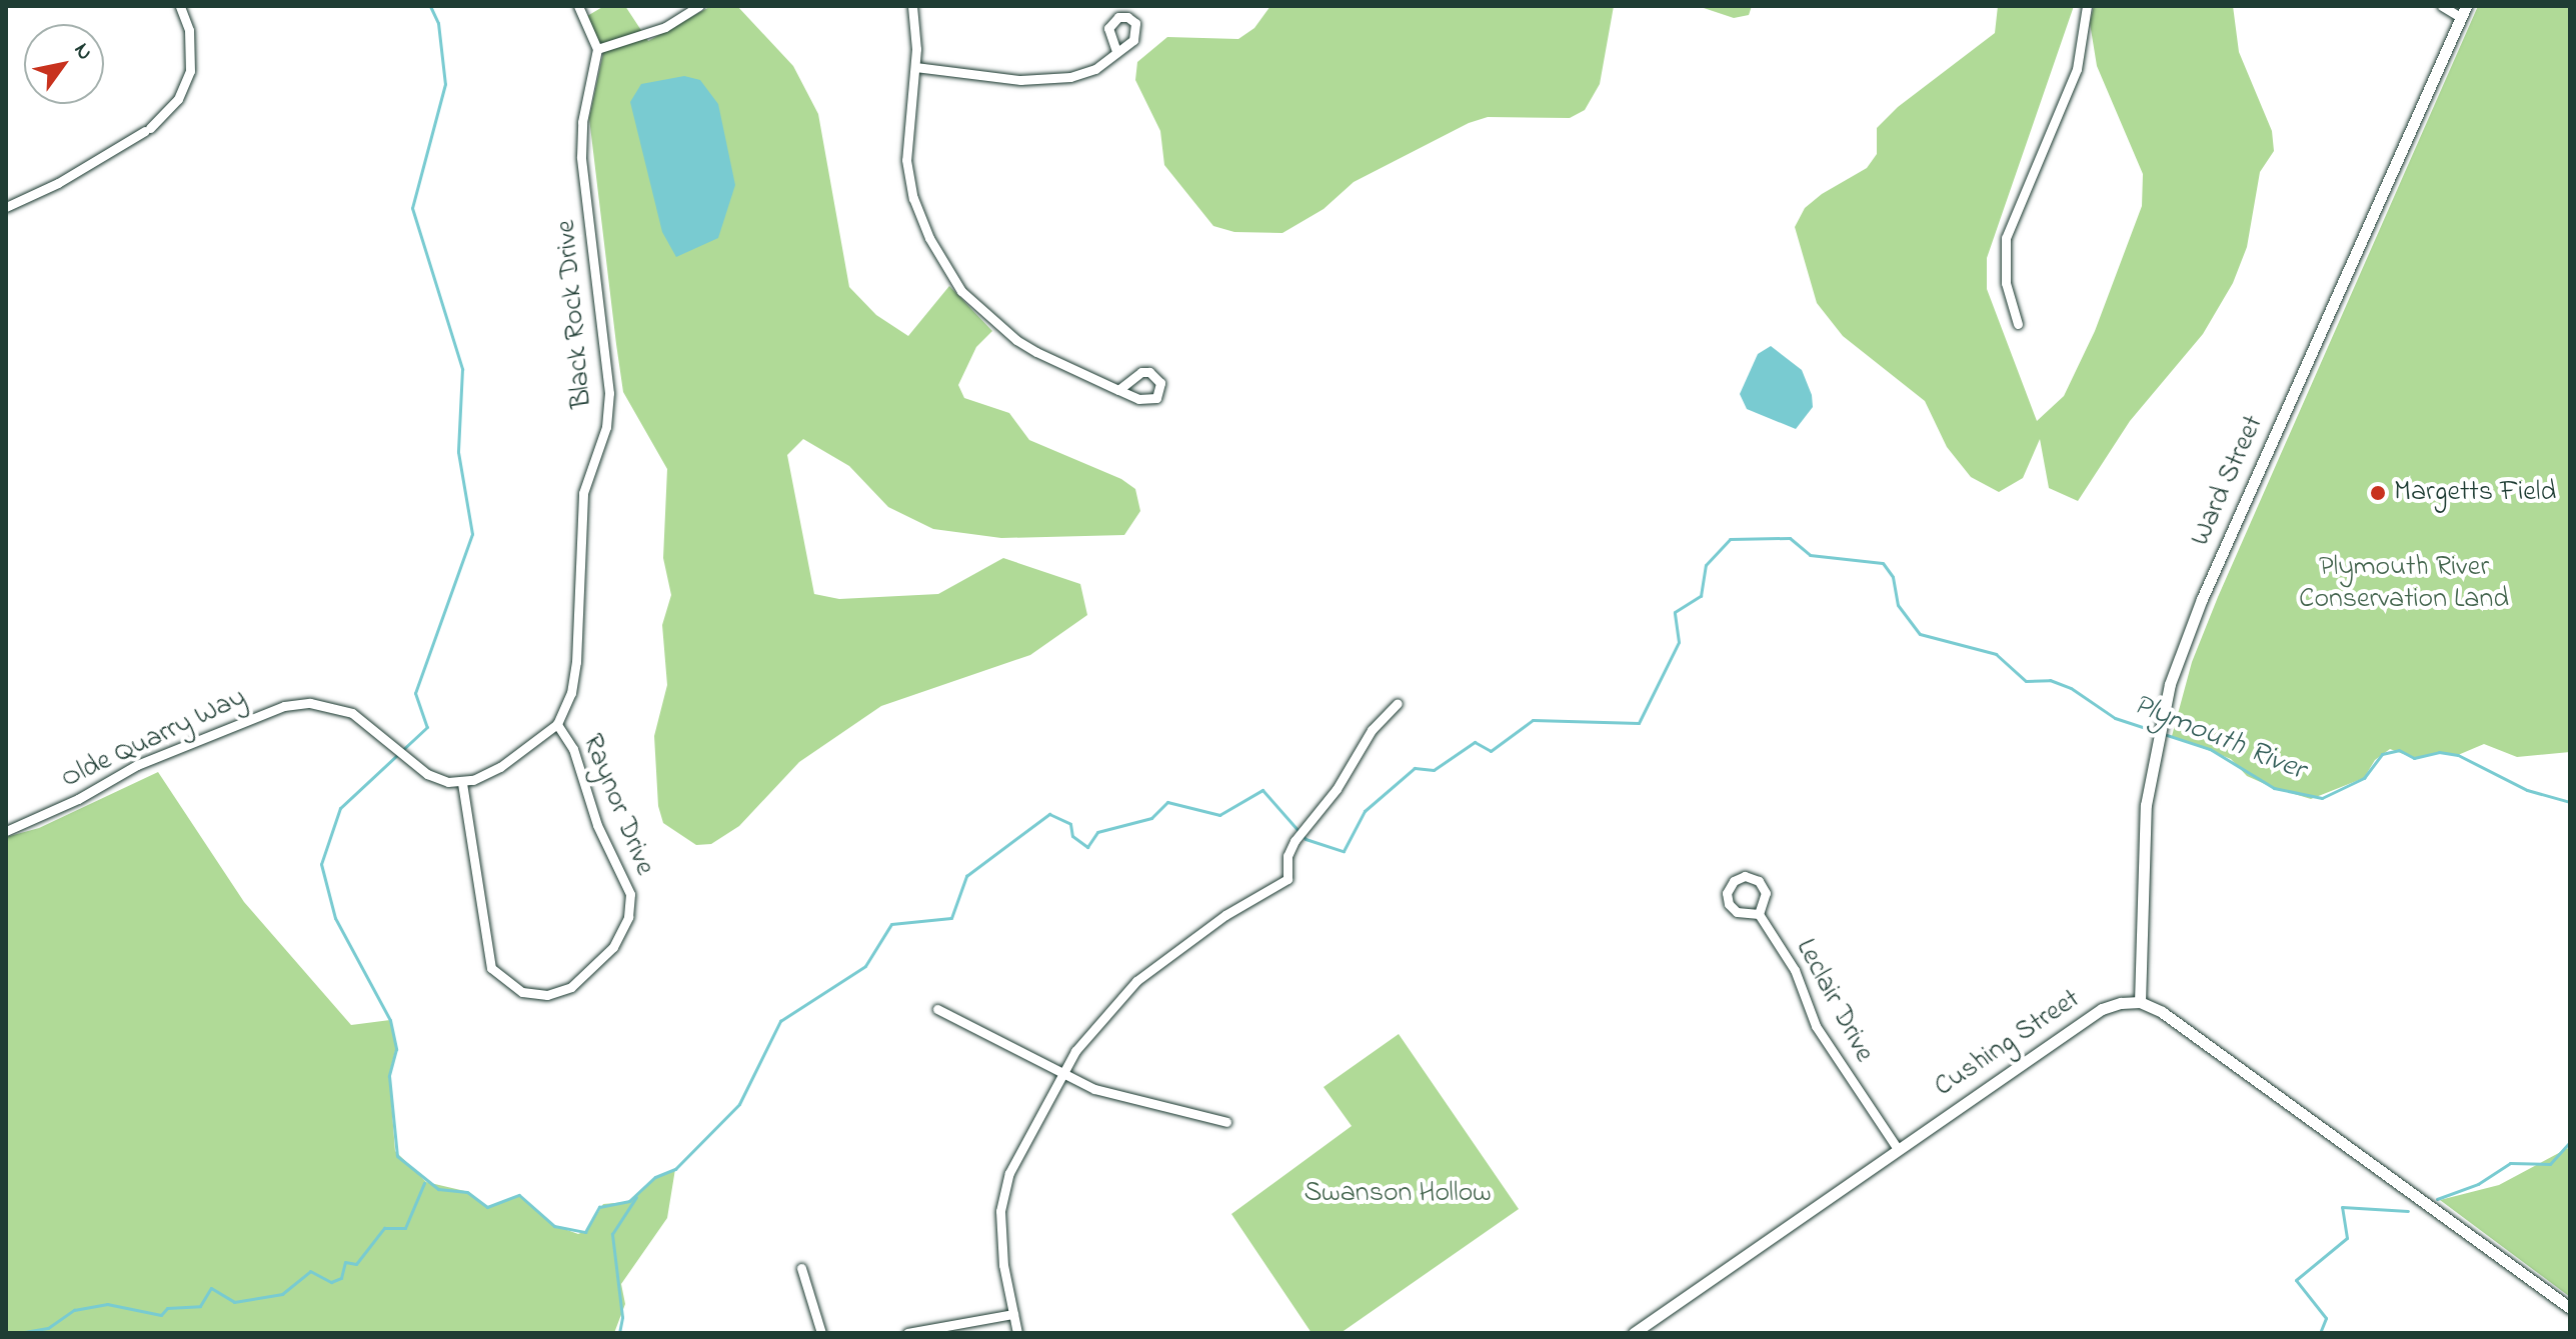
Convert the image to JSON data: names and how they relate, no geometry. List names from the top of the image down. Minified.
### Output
{"streets":{"street":["Black Rock Drive","Ward Street","Olde Quarry Way","Raynor Drive","Leclair Drive","Cushing Street"]},"crossings":[["Black Rock Drive","Olde Quarry Way"],["Black Rock Drive","Raynor Drive"],["Ward Street","Cushing Street"],["Olde Quarry Way","Raynor Drive"],["Leclair Drive","Cushing Street"]],"water":["Plymouth River"],"parks":["Plymouth River Conservation Land","Swanson Hollow"],"places":["Margetts Field"],"north":"top right"}
